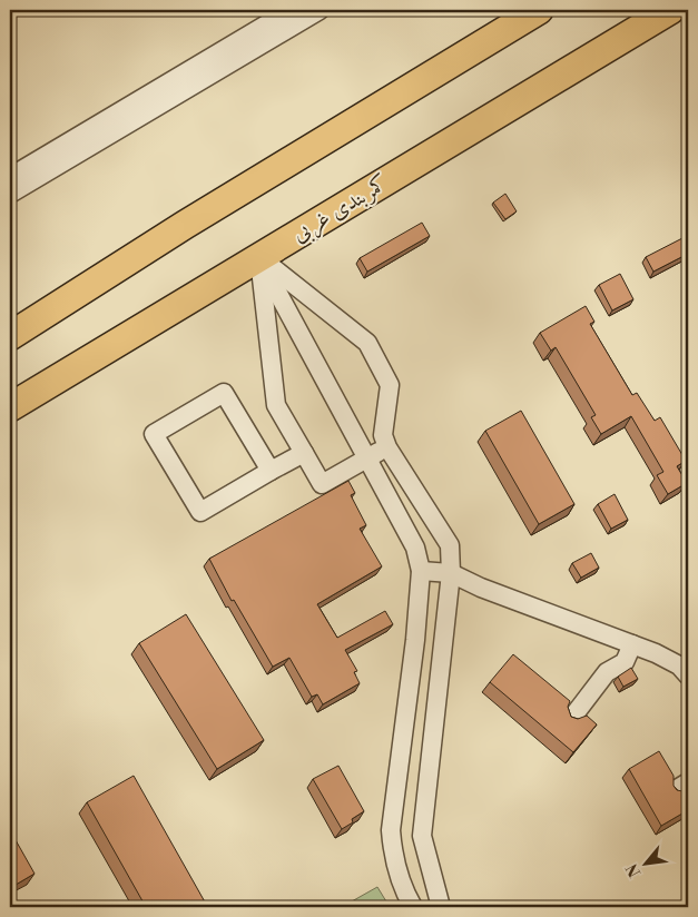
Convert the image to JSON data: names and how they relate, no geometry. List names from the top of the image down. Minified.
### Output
{"streets":{"highway":["کمربندی غربی"]},"north":"bottom left"}
